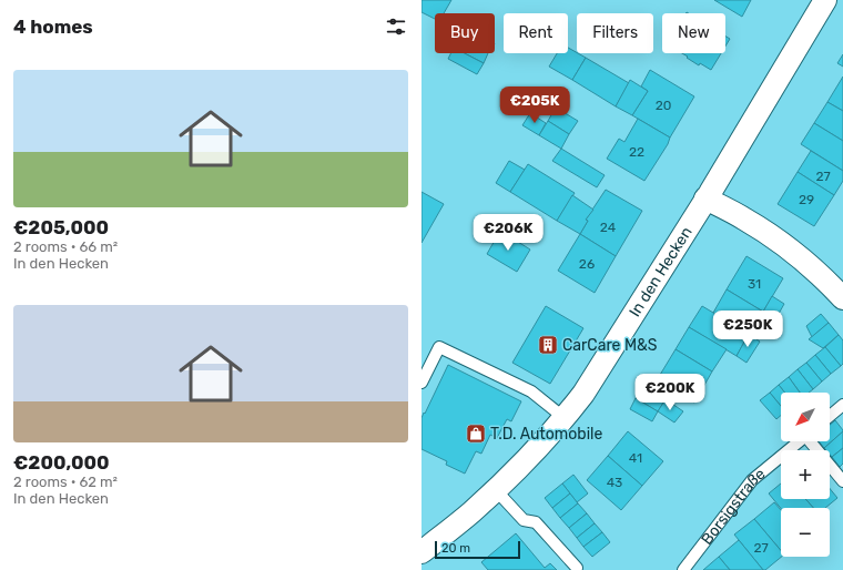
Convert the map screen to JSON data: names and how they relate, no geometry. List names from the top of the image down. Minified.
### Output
{"streets":{"street":["In den Hecken"],"lane":["Borsigstraße"]},"places":{"building":["CarCare M&S"],"shop":["T.D. Automobile"]},"house_numbers":["20","22","27","29","24","26","31","41","43","27"],"scale_bar":"20 m","north":"bottom left","page":{"heading":"4 homes","chip":["Buy","Rent","Filters","New"],"list":[{"name":"€205,000","note":"2 rooms · 66 m² · In den Hecken"},{"name":"€200,000","note":"2 rooms · 62 m² · In den Hecken"}],"price":["€205K","€206K","€250K","€200K"],"map_buttons":["+","−"],"scale":"20 m"}}
